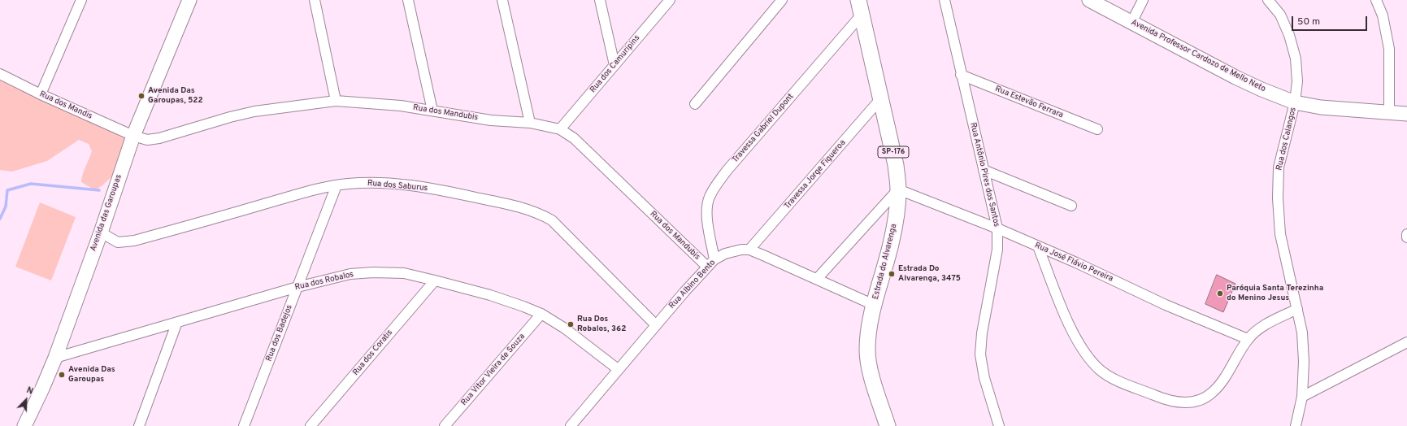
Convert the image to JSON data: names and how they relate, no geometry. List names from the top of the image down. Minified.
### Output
{"streets":{"main road":["SP-176","Estrada do Alvarenga"],"street":["Avenida Professor Cardozo de Mello Neto","Rua dos Camuripins","Rua Estevão Ferrara","Rua dos Mandis","Rua dos Mandubis","Travessa Gabriel Dupont","Rua dos Calangos","Travessa Jorge Figueroa","Rua Antônio Pires dos Santos","Rua dos Saburus","Avenida das Garoupas","Rua José Flávio Pereira","Rua dos Robalos","Rua Albino Bento","Rua dos Badejos","Rua dos Coratis","Rua Vitor Vieira de Souza"]},"crossings":[["Avenida Professor Cardozo de Mello Neto","Rua dos Calangos"],["Rua dos Camuripins","Rua dos Mandubis"],["Rua Estevão Ferrara","Rua Antônio Pires dos Santos"],["Rua dos Mandis","Rua dos Mandubis"],["Rua dos Mandis","Avenida das Garoupas"],["Rua dos Mandubis","Avenida das Garoupas"],["Rua dos Mandubis","Rua Albino Bento"],["Travessa Gabriel Dupont","Estrada do Alvarenga"],["Travessa Gabriel Dupont","Rua Albino Bento"],["Travessa Jorge Figueroa","Estrada do Alvarenga"],["Travessa Jorge Figueroa","Rua Albino Bento"],["Rua Antônio Pires dos Santos","Rua José Flávio Pereira"],["Rua dos Saburus","Avenida das Garoupas"],["Rua dos Saburus","Rua Albino Bento"],["Rua dos Saburus","Rua dos Badejos"],["Avenida das Garoupas","Rua dos Robalos"],["Estrada do Alvarenga","Rua José Flávio Pereira"],["Estrada do Alvarenga","Rua Albino Bento"],["Rua dos Robalos","Rua Albino Bento"],["Rua dos Robalos","Rua dos Badejos"],["Rua dos Robalos","Rua dos Coratis"],["Rua dos Robalos","Rua Vitor Vieira de Souza"]],"places":["Avenida Das Garoupas, 522","Estrada Do Alvarenga, 3475","Paróquia Santa Terezinha do Menino Jesus","Rua Dos Robalos, 362","Avenida Das Garoupas"],"scale_bar":"50 m","north":"top right"}
